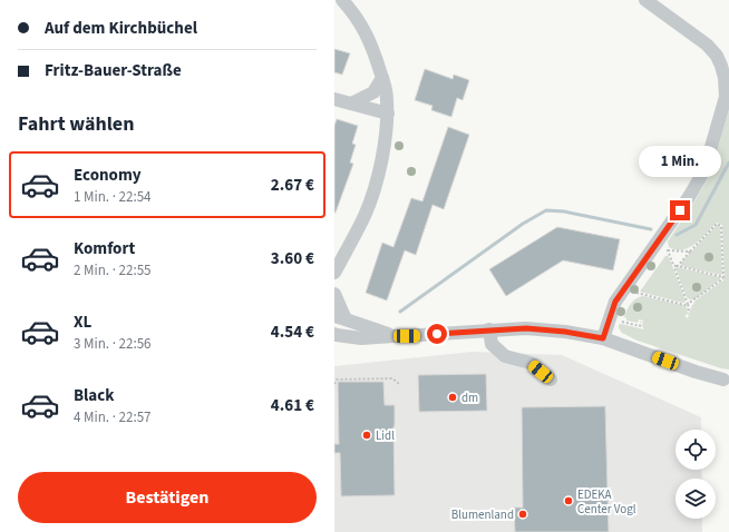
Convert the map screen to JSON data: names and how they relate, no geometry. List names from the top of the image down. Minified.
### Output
{"places":["dm","Lidl","EDEKA Center Vogl","Blumenland"],"page":{"banner":["Auf dem Kirchbüchel","Fritz-Bauer-Straße"],"heading":"Fahrt wählen","bubble":"1 Min.","list":[{"name":"Economy","note":"1 Min. · 22:54","value":"2.67 €"},{"name":"Komfort","note":"2 Min. · 22:55","value":"3.60 €"},{"name":"XL","note":"3 Min. · 22:56","value":"4.54 €"},{"name":"Black","note":"4 Min. · 22:57","value":"4.61 €"}],"buttons":"Bestätigen"}}
